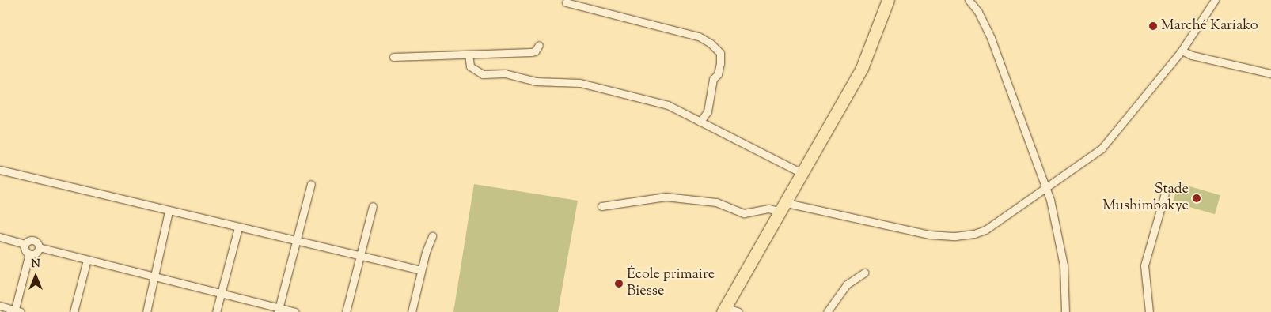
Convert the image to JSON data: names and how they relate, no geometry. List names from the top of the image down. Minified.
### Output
{"places":["Marché Kariako","Stade Mushimbakye","École primaire Biesse"],"north":"top"}
